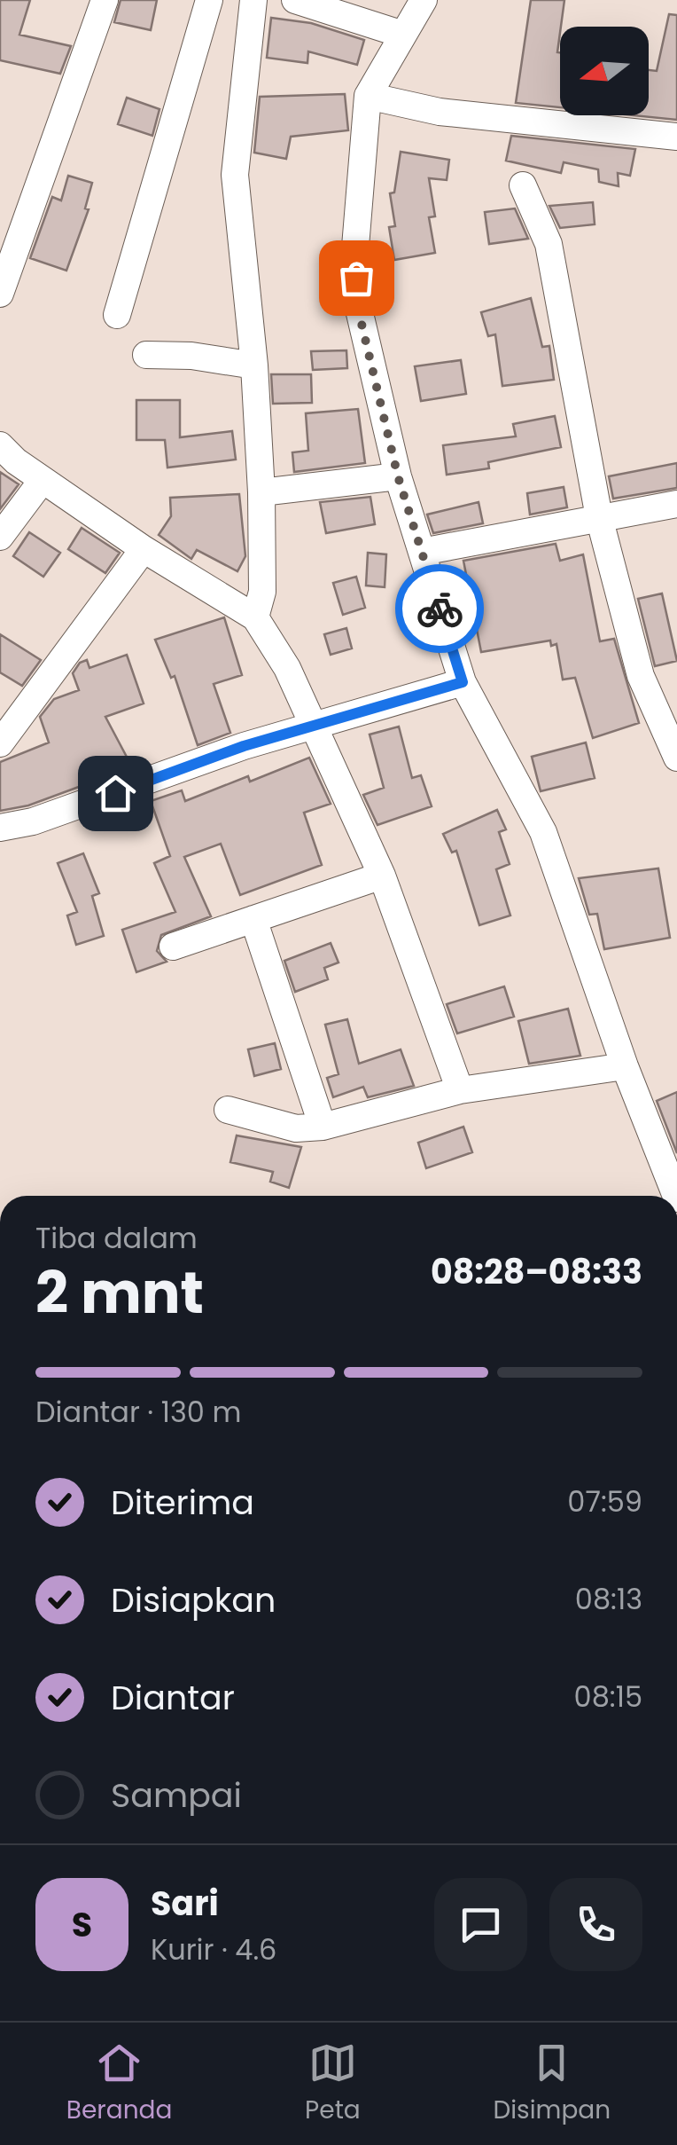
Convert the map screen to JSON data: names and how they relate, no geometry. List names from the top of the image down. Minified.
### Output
{"north":"left","page":{"heading":["2 mnt","Tiba dalam","08:28–08:33"],"panel":["Sari","Kurir · 4.6"],"bar":"Diantar · 130 m","list":[["Diterima","07:59"],["Disiapkan","08:13"],["Diantar","08:15"],"Sampai"],"round":"S","tabs":["Beranda","Peta","Disimpan"]}}
